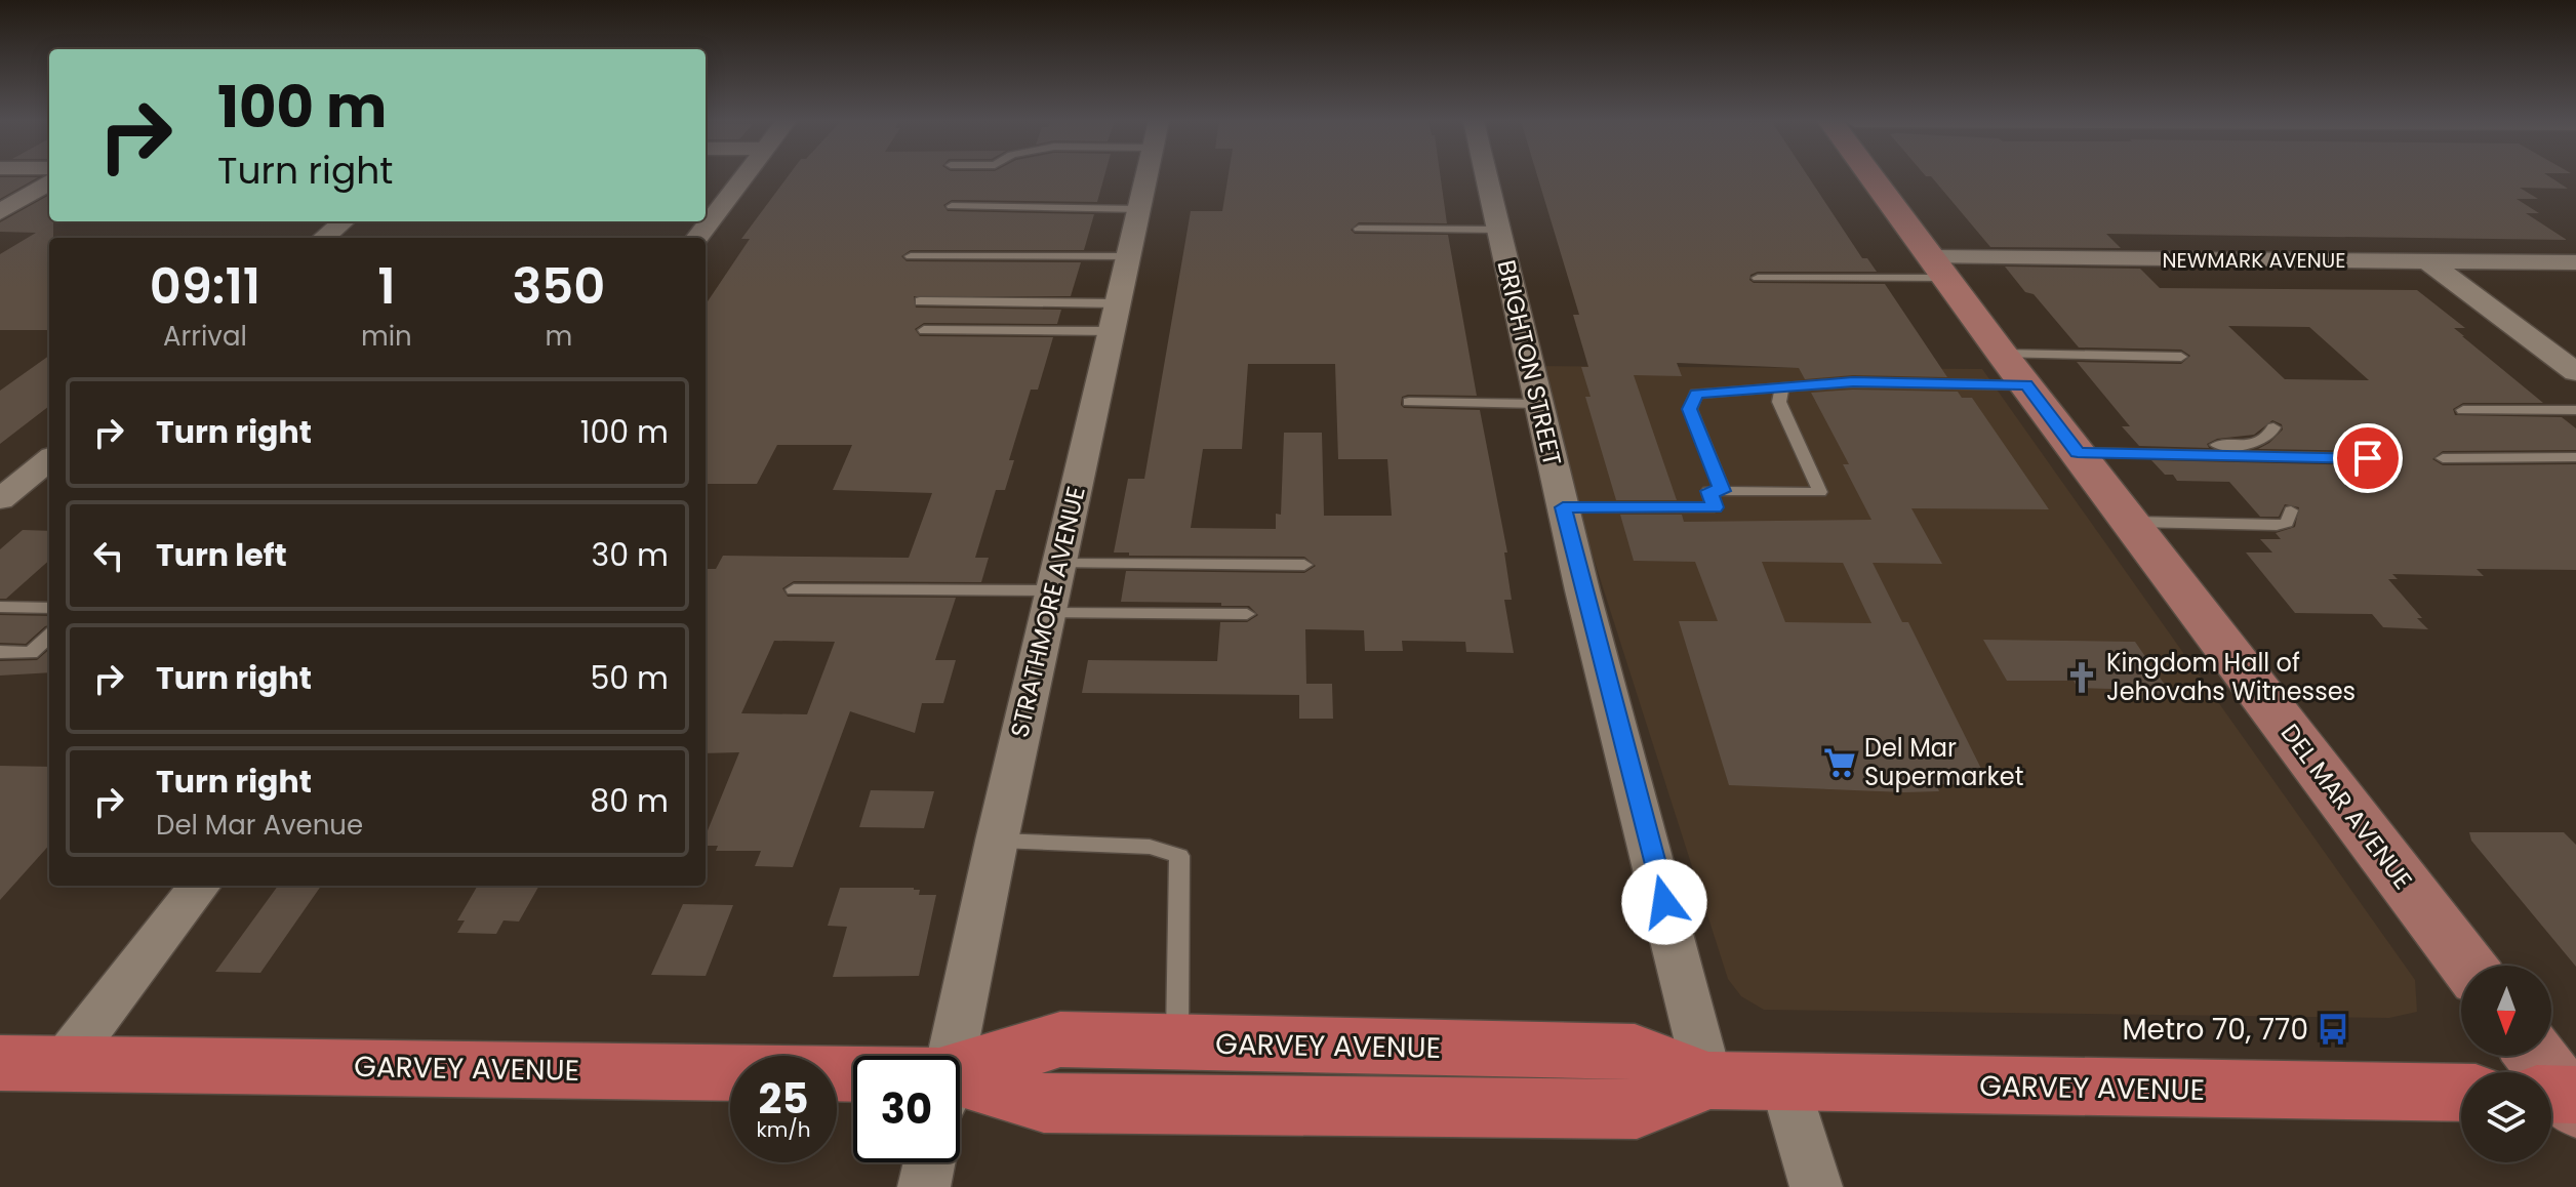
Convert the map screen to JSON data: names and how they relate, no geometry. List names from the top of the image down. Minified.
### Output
{"streets":{"main road":["DEL MAR AVENUE","GARVEY AVENUE"],"street":["NEWMARK AVENUE","BRIGHTON STREET","STRATHMORE AVENUE"]},"crossings":[["NEWMARK AVENUE","DEL MAR AVENUE"],["BRIGHTON STREET","GARVEY AVENUE"]],"places":{"church":["Kingdom Hall of Jehovahs Witnesses"],"supermarket":["Del Mar Supermarket"],"bus stop":["Metro 70, 770"]},"north":"bottom","page":{"turn":["100 m","Turn right"],"eta":["09:11","Arrival","1","min","350","m"],"list":[{"name":"Turn right","value":"100 m"},{"name":"Turn left","value":"30 m"},{"name":"Turn right","value":"50 m"},{"name":"Turn right","note":"Del Mar Avenue","value":"80 m"}],"speed":"25 km/h","limit":"30"}}
